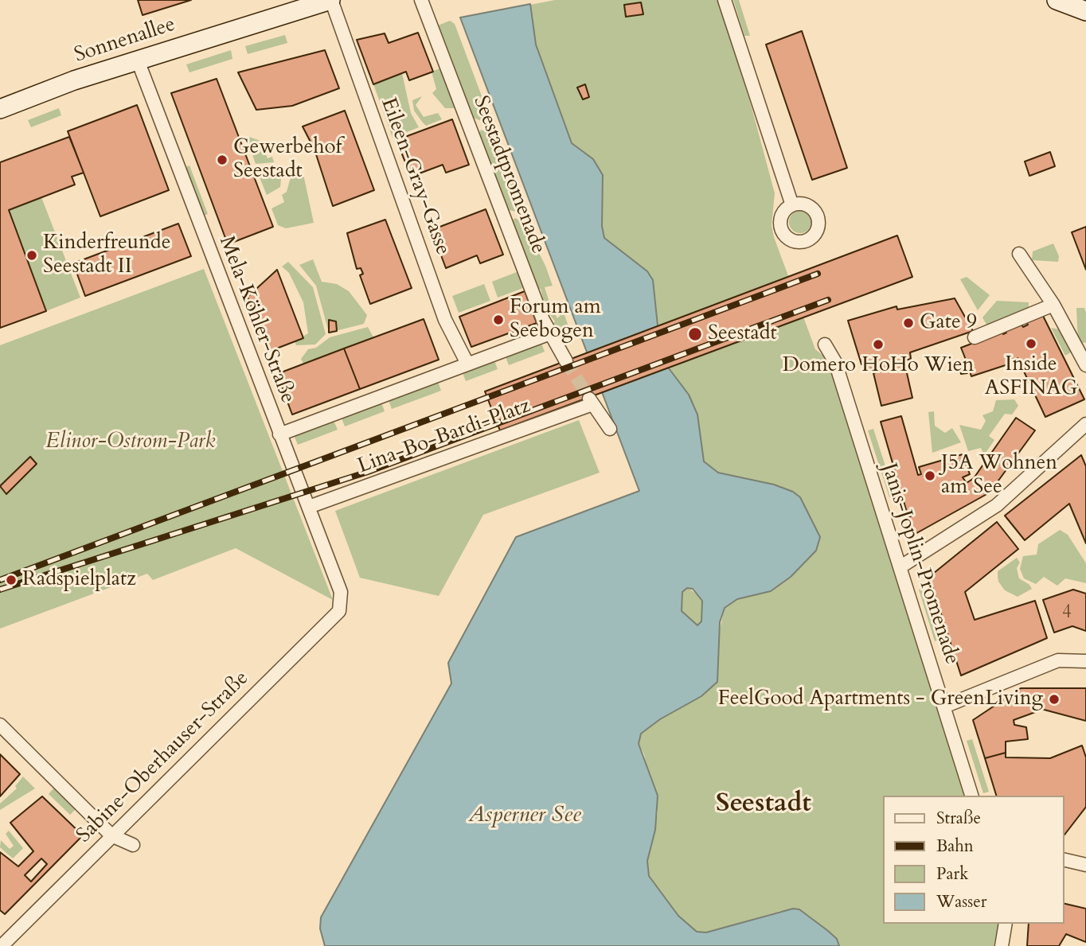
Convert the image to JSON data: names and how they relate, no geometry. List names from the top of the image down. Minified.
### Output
{"streets":{"street":["Sonnenallee","Seestadtpromenade","Eileen-Gray-Gasse","Mela-Köhler-Straße","Lina-Bo-Bardi-Platz","Janis-Joplin-Promenade","Sabine-Oberhauser-Straße"]},"crossings":[["Sonnenallee","Eileen-Gray-Gasse"],["Sonnenallee","Mela-Köhler-Straße"],["Mela-Köhler-Straße","Lina-Bo-Bardi-Platz"],["Mela-Köhler-Straße","Sabine-Oberhauser-Straße"]],"districts":["Seestadt"],"water":["Asperner See"],"parks":["Elinor-Ostrom-Park"],"places":["Gewerbehof Seestadt","Kinderfreunde Seestadt II","Forum am Seebogen","Gate 9","Seestadt","Inside ASFINAG","Domero HoHo Wien","J5A Wohnen am See","Radspielplatz","FeelGood Apartments - GreenLiving"],"house_numbers":["4"],"legend":["Straße","Bahn","Park","Wasser"]}
